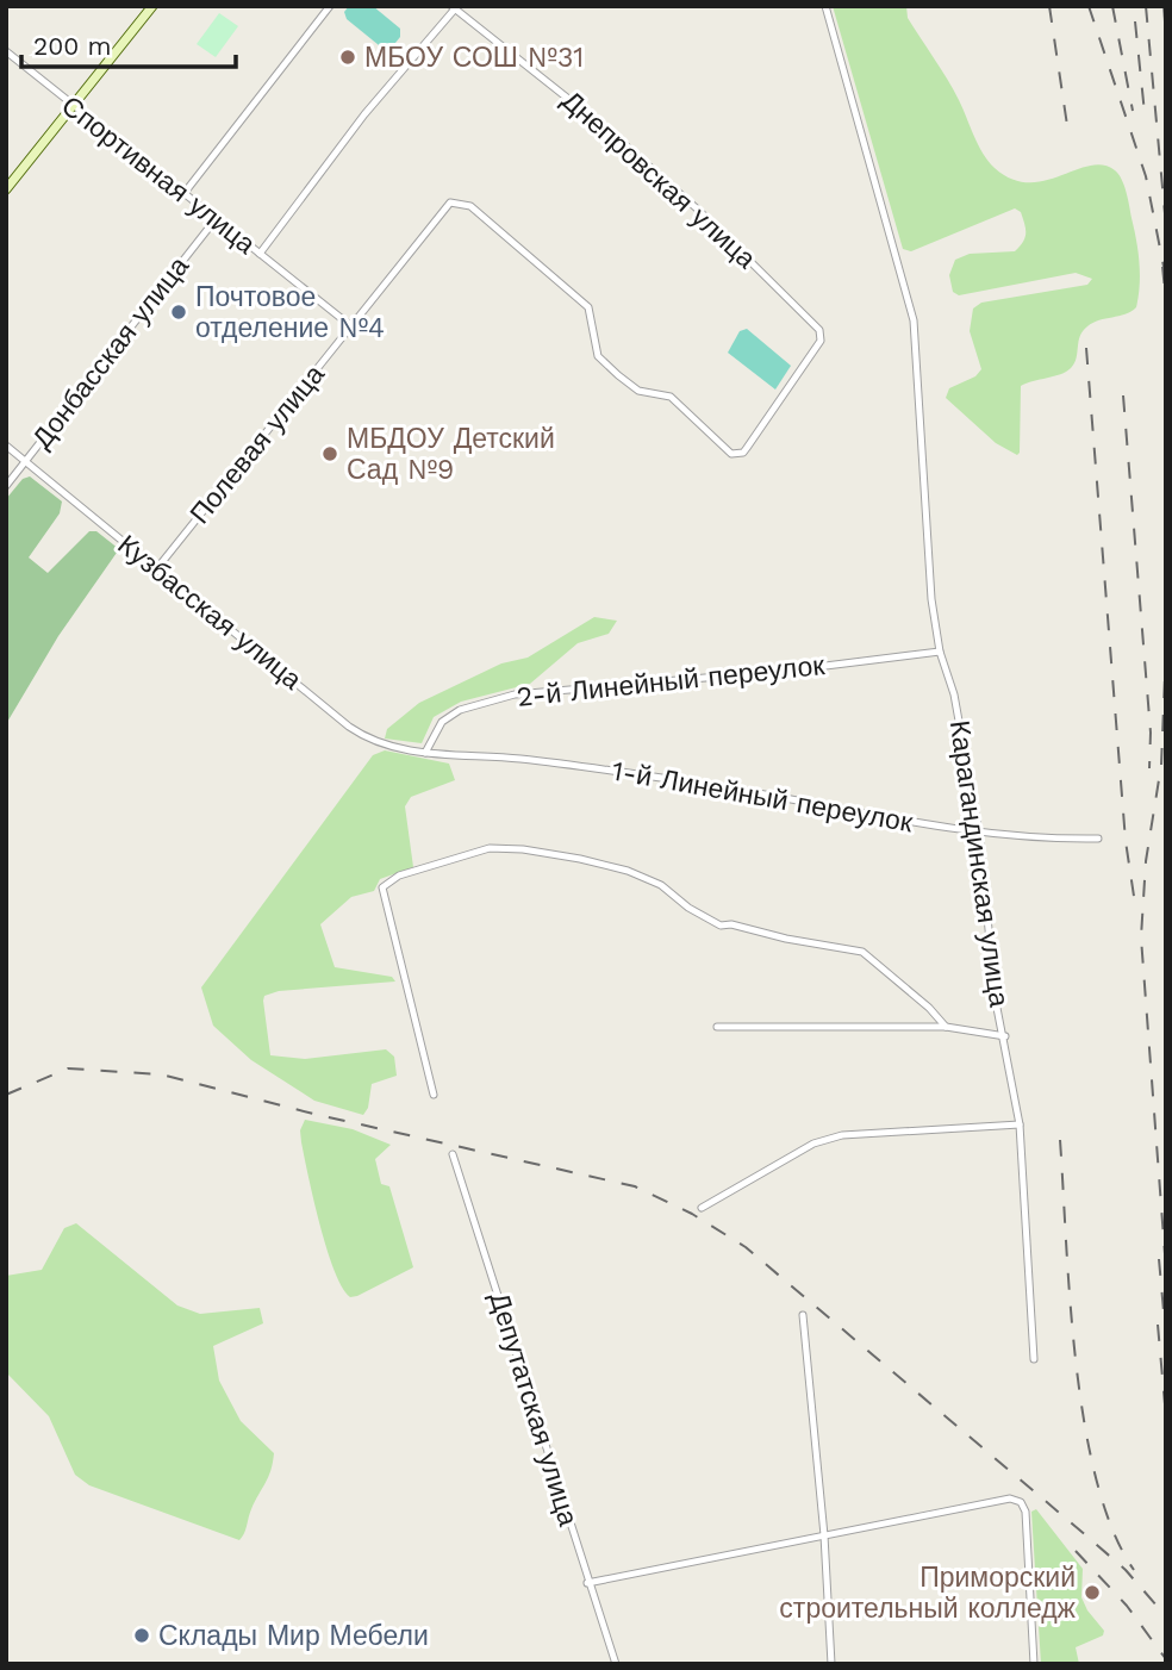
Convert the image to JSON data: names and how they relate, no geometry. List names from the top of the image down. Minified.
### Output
{"streets":{"street":["Спортивная улица","Днепровская улица","Донбасская улица","Полевая улица","Кузбасская улица","2-й Линейный переулок","1-й Линейный переулок","Карагандинская улица","Депутатская улица"]},"crossings":[["Спортивная улица","Донбасская улица"],["Спортивная улица","Полевая улица"],["Днепровская улица","Полевая улица"],["Донбасская улица","Кузбасская улица"],["Полевая улица","Кузбасская улица"],["Кузбасская улица","2-й Линейный переулок"],["Кузбасская улица","1-й Линейный переулок"],["2-й Линейный переулок","1-й Линейный переулок"],["2-й Линейный переулок","Карагандинская улица"],["1-й Линейный переулок","Карагандинская улица"]],"places":["МБОУ СОШ №31","Почтовое отделение №4","МБДОУ Детский Сад №9","Приморский строительный колледж","Склады Мир Мебели"],"scale_bar":"200 m"}
